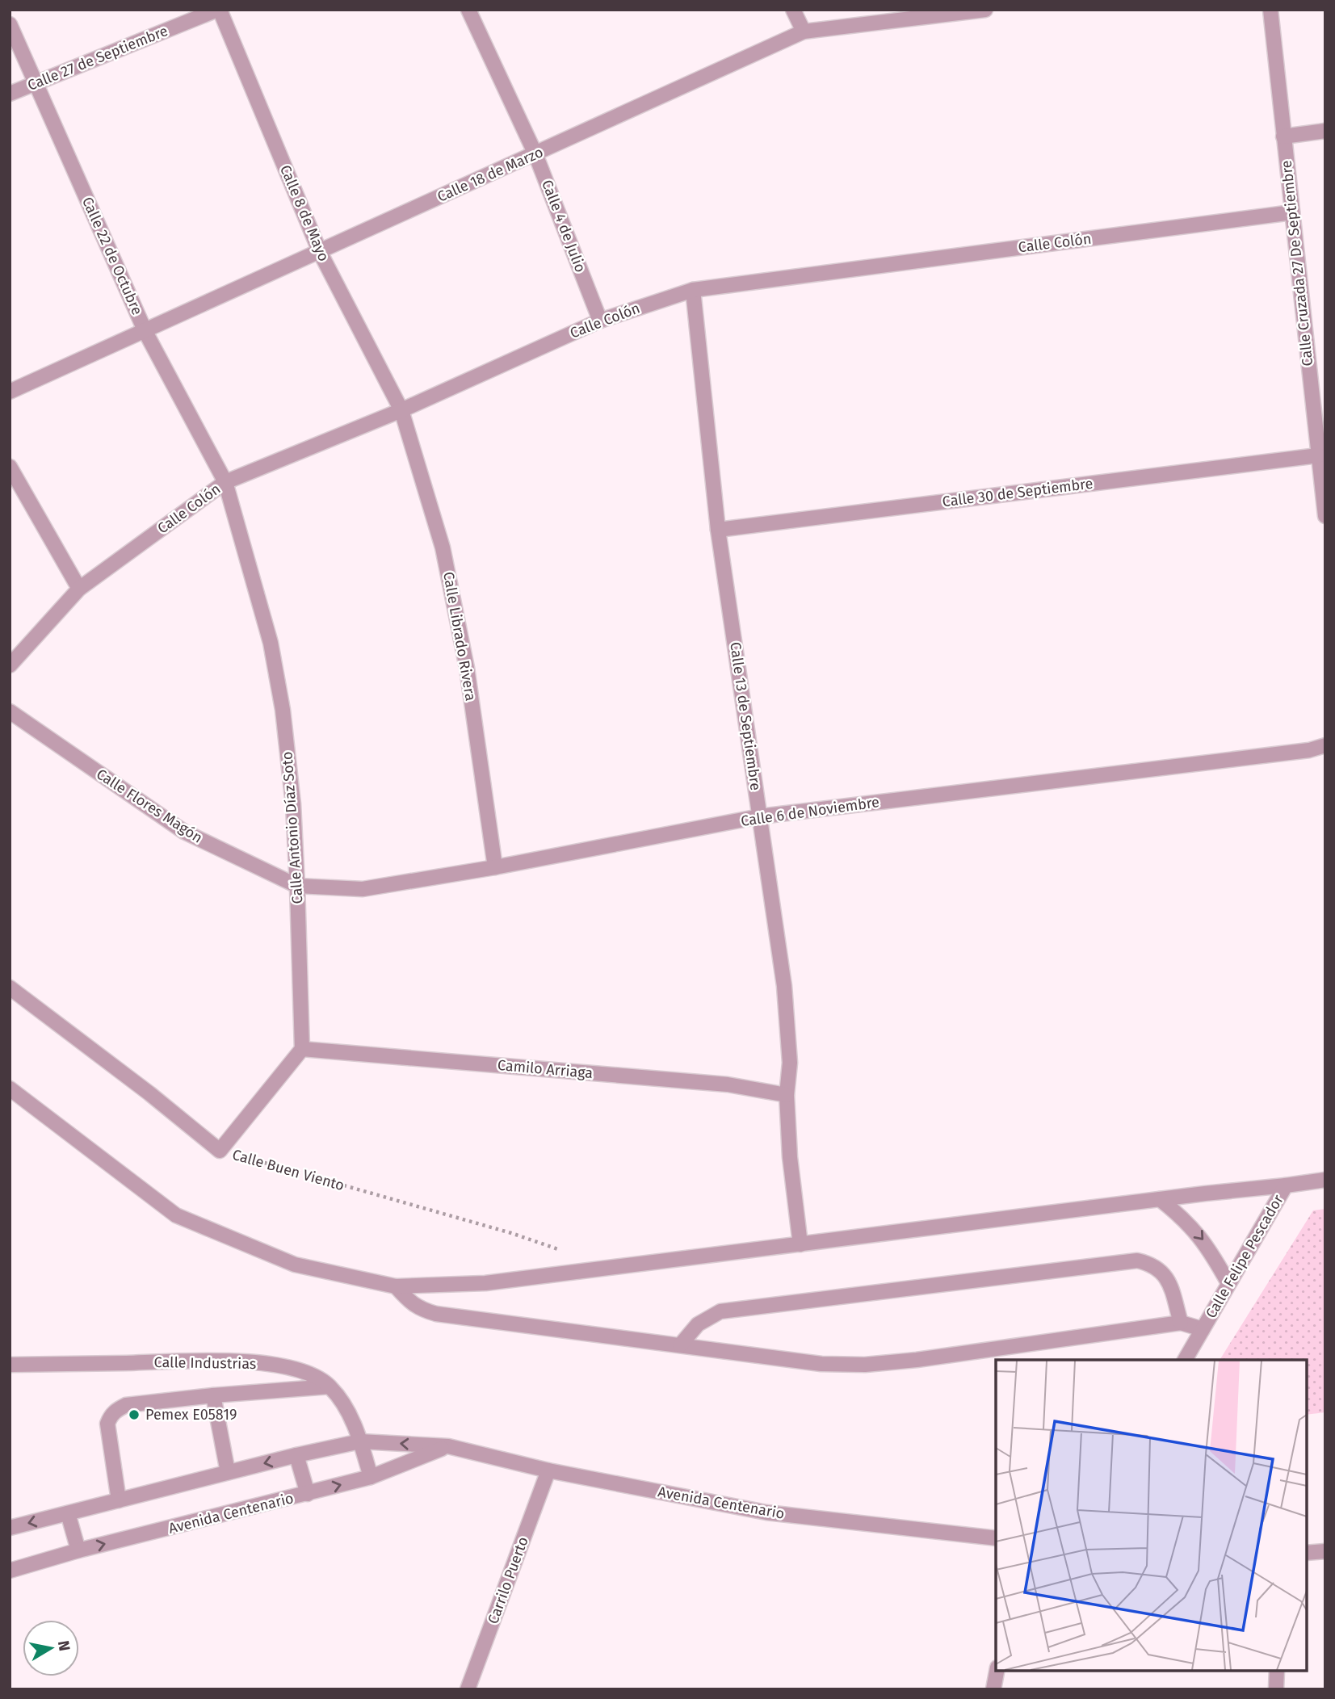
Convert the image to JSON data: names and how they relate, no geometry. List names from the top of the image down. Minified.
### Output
{"streets":{"street":["Calle 27 de Septiembre","Calle 18 de Marzo","Calle 8 de Mayo","Calle 4 de Julio","Calle Colón","Calle 22 de Octubre","Calle Cruzada 27 De Septiembre","Calle 30 de Septiembre","Calle Librado Rivera","Calle 13 de Septiembre","Calle Flores Magón","Calle 6 de Noviembre","Calle Antonio Díaz Soto","Camilo Arriaga","Calle Buen Viento","Calle Felipe Pescador","Calle Industrias","Avenida Centenario","Carrilo Puerto"]},"crossings":[["Calle 27 de Septiembre","Calle 8 de Mayo"],["Calle 27 de Septiembre","Calle 22 de Octubre"],["Calle 18 de Marzo","Calle 8 de Mayo"],["Calle 18 de Marzo","Calle 4 de Julio"],["Calle 18 de Marzo","Calle 22 de Octubre"],["Calle 8 de Mayo","Calle Colón"],["Calle 8 de Mayo","Calle Librado Rivera"],["Calle 4 de Julio","Calle Colón"],["Calle Colón","Calle 22 de Octubre"],["Calle Colón","Calle Cruzada 27 De Septiembre"],["Calle Colón","Calle Librado Rivera"],["Calle Colón","Calle 13 de Septiembre"],["Calle Colón","Calle Antonio Díaz Soto"],["Calle 22 de Octubre","Calle Antonio Díaz Soto"],["Calle Cruzada 27 De Septiembre","Calle 30 de Septiembre"],["Calle 30 de Septiembre","Calle 13 de Septiembre"],["Calle Librado Rivera","Calle 6 de Noviembre"],["Calle 13 de Septiembre","Calle 6 de Noviembre"],["Calle 13 de Septiembre","Camilo Arriaga"],["Calle Flores Magón","Calle 6 de Noviembre"],["Calle Flores Magón","Calle Antonio Díaz Soto"],["Calle 6 de Noviembre","Calle Antonio Díaz Soto"],["Calle Antonio Díaz Soto","Camilo Arriaga"],["Calle Industrias","Avenida Centenario"],["Avenida Centenario","Carrilo Puerto"]],"places":["Pemex E05819"],"north":"right"}
